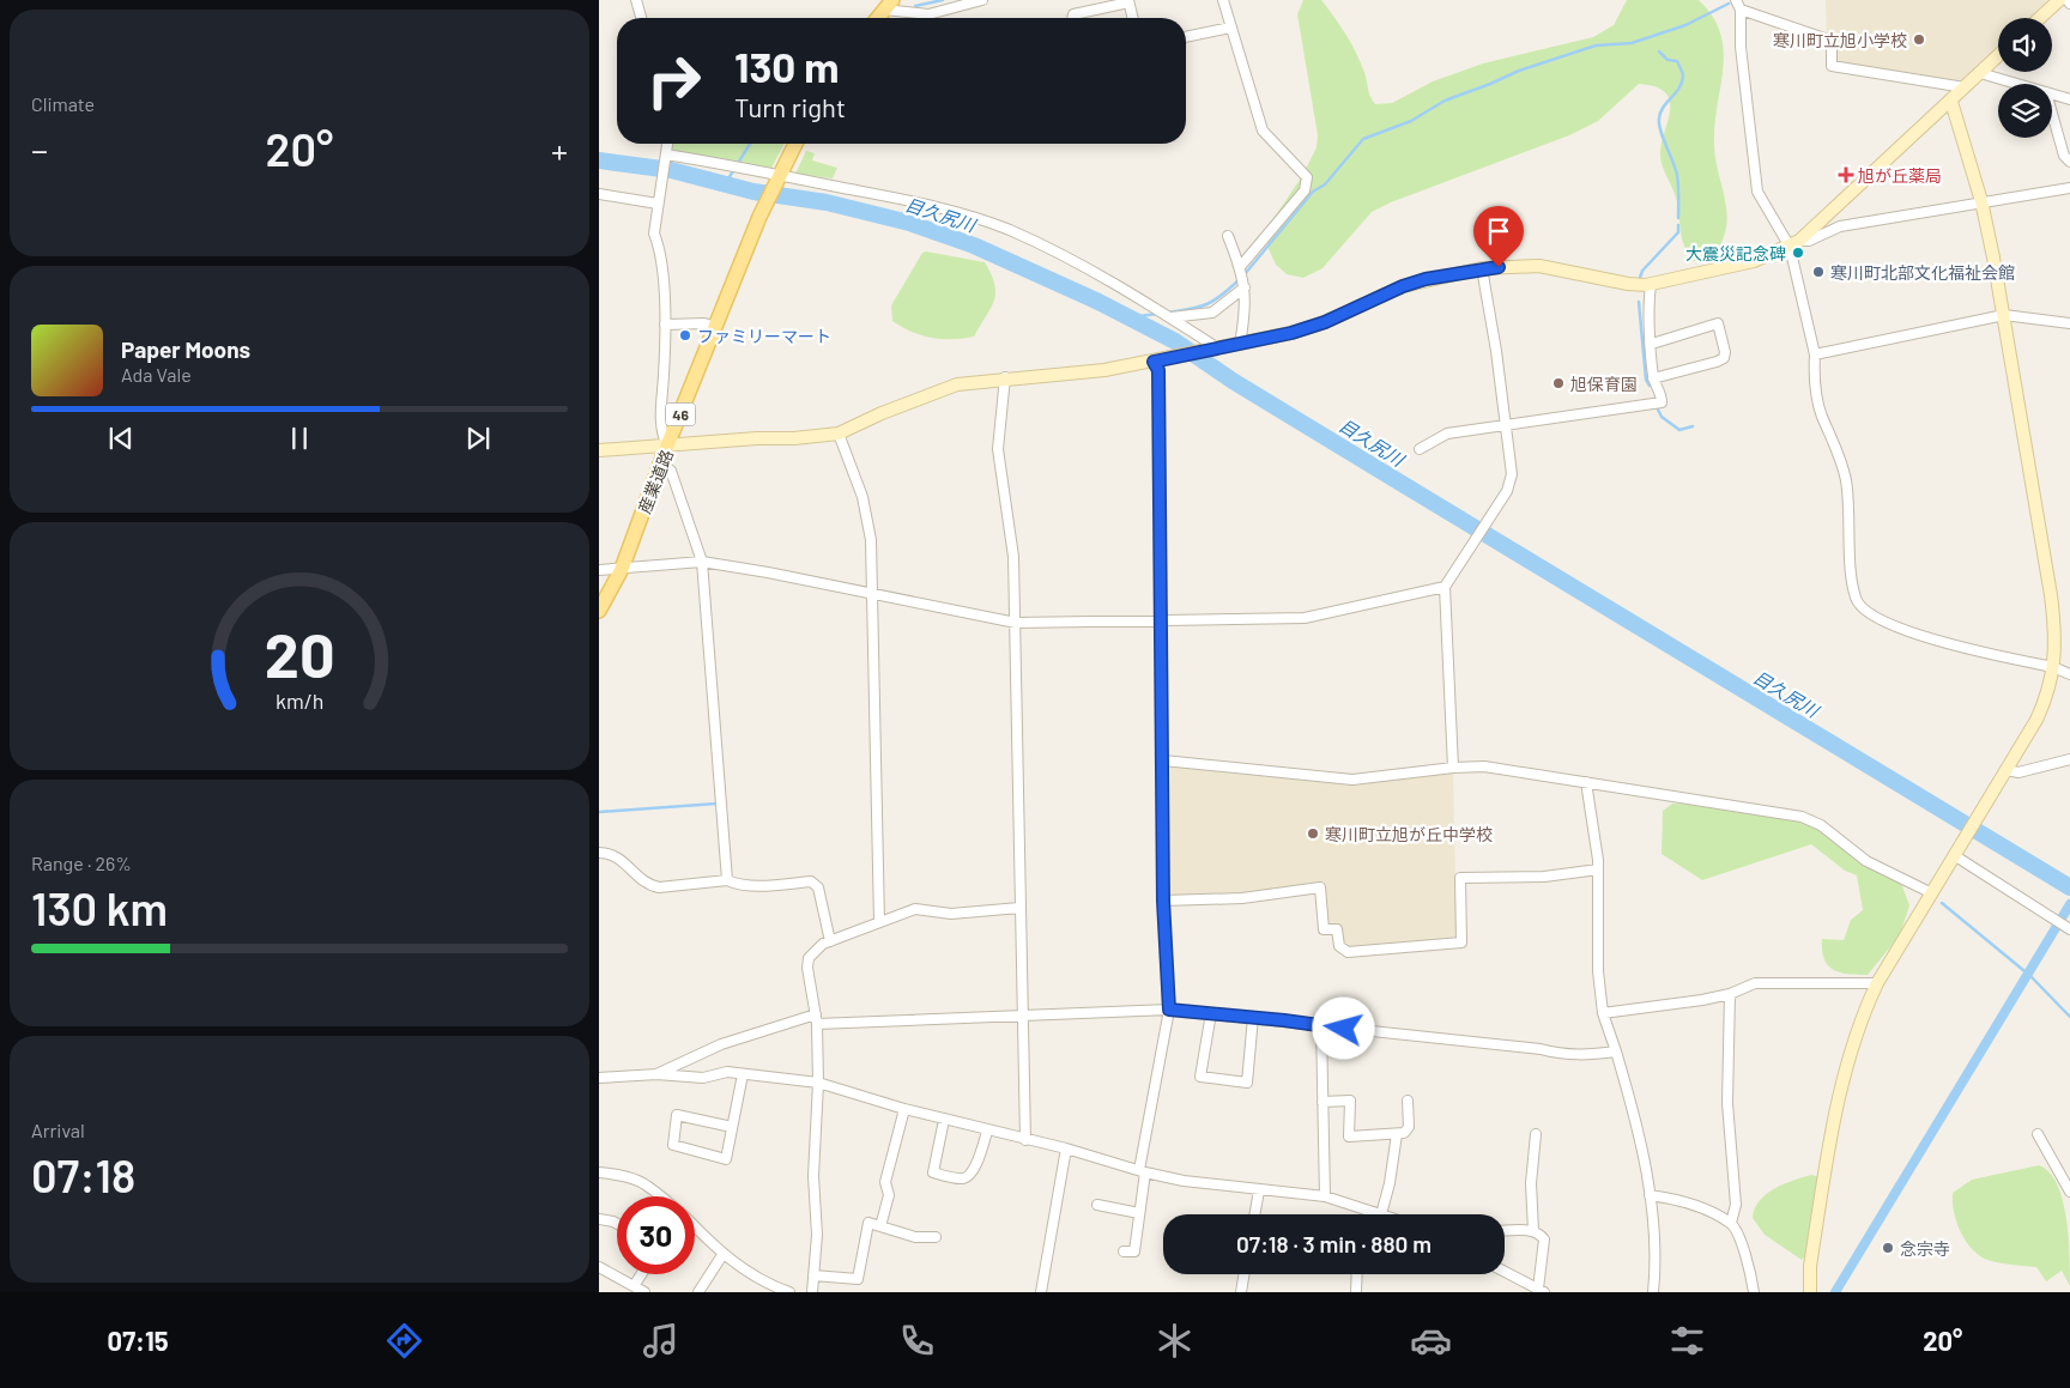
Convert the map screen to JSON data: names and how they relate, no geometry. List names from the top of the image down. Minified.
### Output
{"streets":{"main road":["46","産業道路"]},"crossings":[["46","産業道路"]],"water":["目久尻川"],"places":{"other":["寒川町立旭小学校","大震災記念碑","寒川町北部文化福祉会館","ファミリーマート","旭保育園","寒川町立旭が丘中学校","念宗寺"],"health":["旭が丘薬局"]},"page":{"tile":["Climate",["Range · 26%","130 km"],["Arrival","07:18"]],"turn":["130 m","Turn right"],"heat":["−","20°","+"],"song":["Paper Moons","Ada Vale"],"limit":"30","trip":"07:18 · 3 min · 880 m","tabs":["07:15","20°"],"gauge":["20","km/h"]}}
